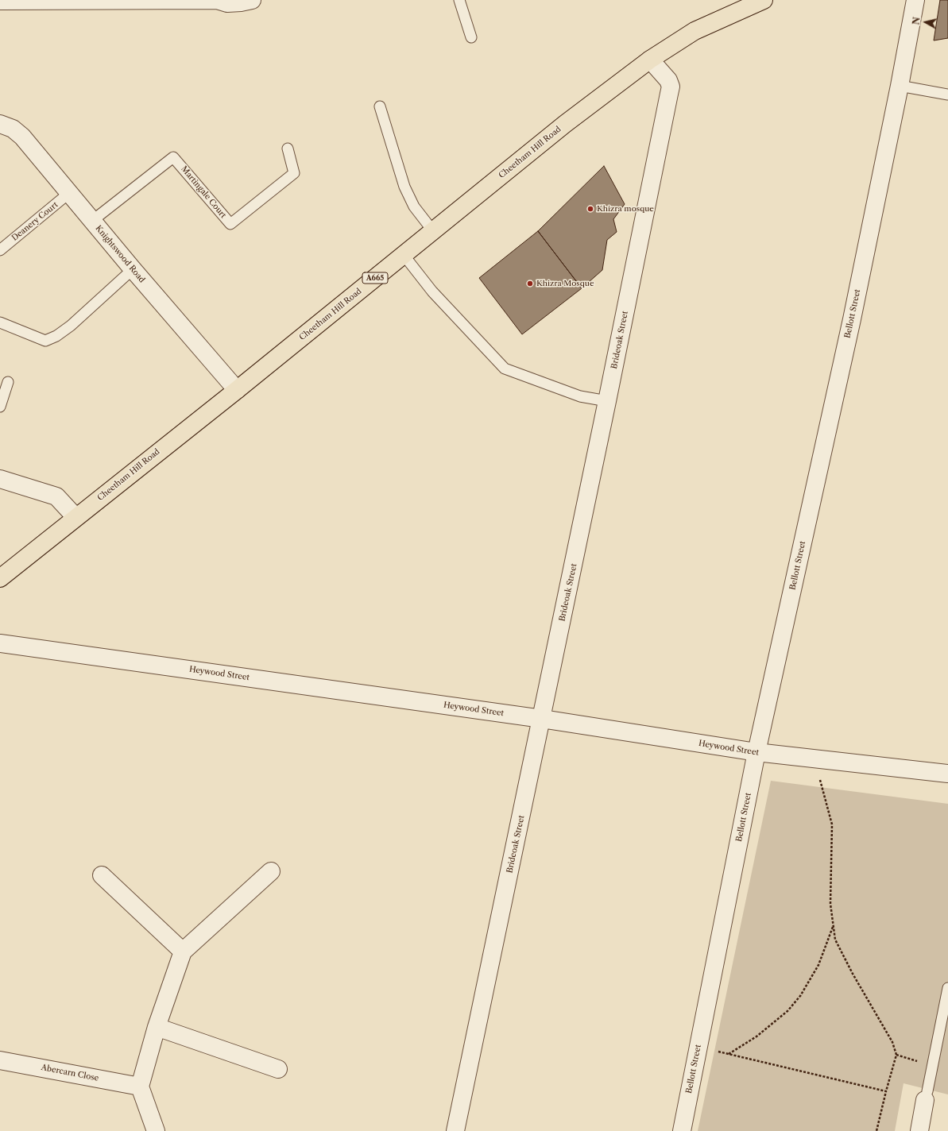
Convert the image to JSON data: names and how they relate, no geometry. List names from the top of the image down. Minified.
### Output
{"streets":{"highway":["Cheetham Hill Road","A665"],"street":["Knightswood Road","Bellott Street","Brideoak Street","Heywood Street","Abercarn Close"],"lane":["Martingale Court","Deanery Court"]},"crossings":[["Cheetham Hill Road","Knightswood Road"],["Cheetham Hill Road","Brideoak Street"],["Martingale Court","Knightswood Road"],["Deanery Court","Knightswood Road"],["Bellott Street","Heywood Street"],["Brideoak Street","Heywood Street"]],"places":["Khizra mosque","Khizra Mosque"],"north":"left"}
